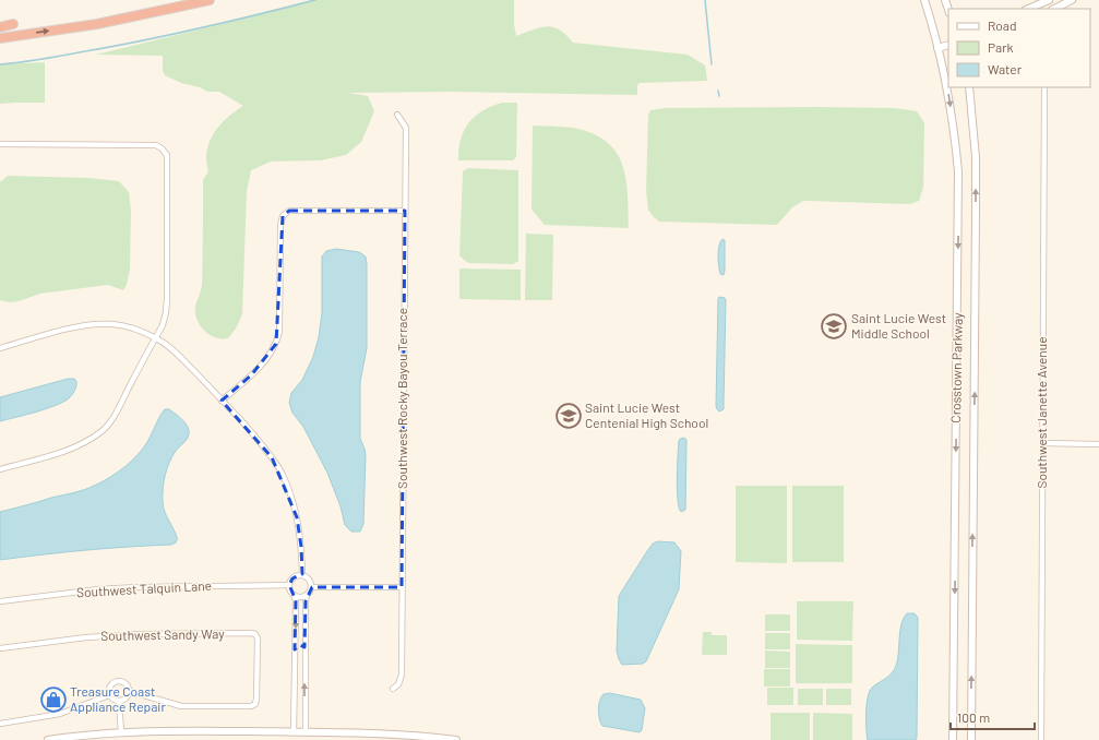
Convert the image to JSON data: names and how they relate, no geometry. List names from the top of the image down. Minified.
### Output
{"streets":{"main road":["Crosstown Parkway"],"street":["Southwest Rocky Bayou Terrace","Southwest Janette Avenue","Southwest Talquin Lane","Southwest Sandy Way"]},"places":{"school or university":["Saint Lucie West Middle School","Saint Lucie West Centenial High School"],"shop":["Treasure Coast Appliance Repair"]},"legend":["Road","Park","Water"],"scale_bar":"100 m"}
